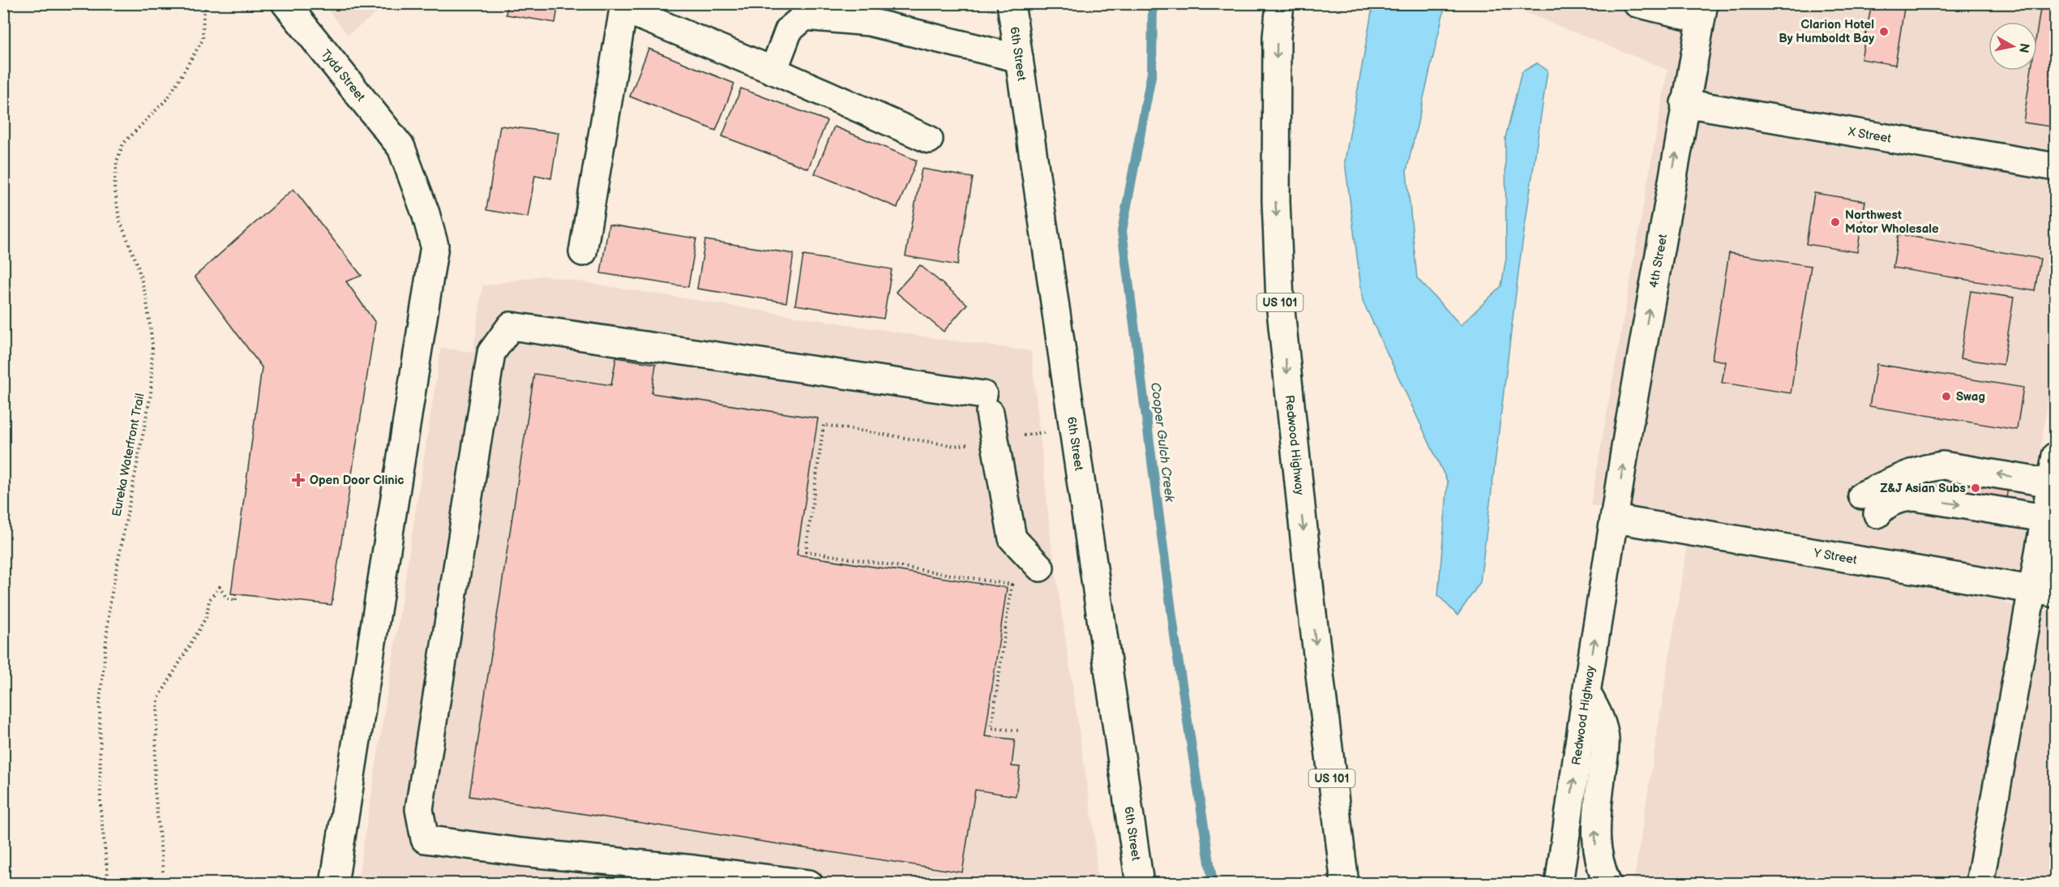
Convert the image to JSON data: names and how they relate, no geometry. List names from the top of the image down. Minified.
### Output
{"streets":{"main road":["6th Street","Tydd Street","X Street","4th Street","US 101","Redwood Highway","Y Street"],"path":["Eureka Waterfront Trail"]},"crossings":[["X Street","4th Street"],["4th Street","Redwood Highway"],["4th Street","Y Street"],["Redwood Highway","Y Street"]],"one_way":["4th Street"],"water":["Cooper Gulch Creek"],"places":{"other":["Clarion Hotel By Humboldt Bay","Northwest Motor Wholesale","Swag","Z&J Asian Subs"],"health":["Open Door Clinic"]},"north":"right"}
